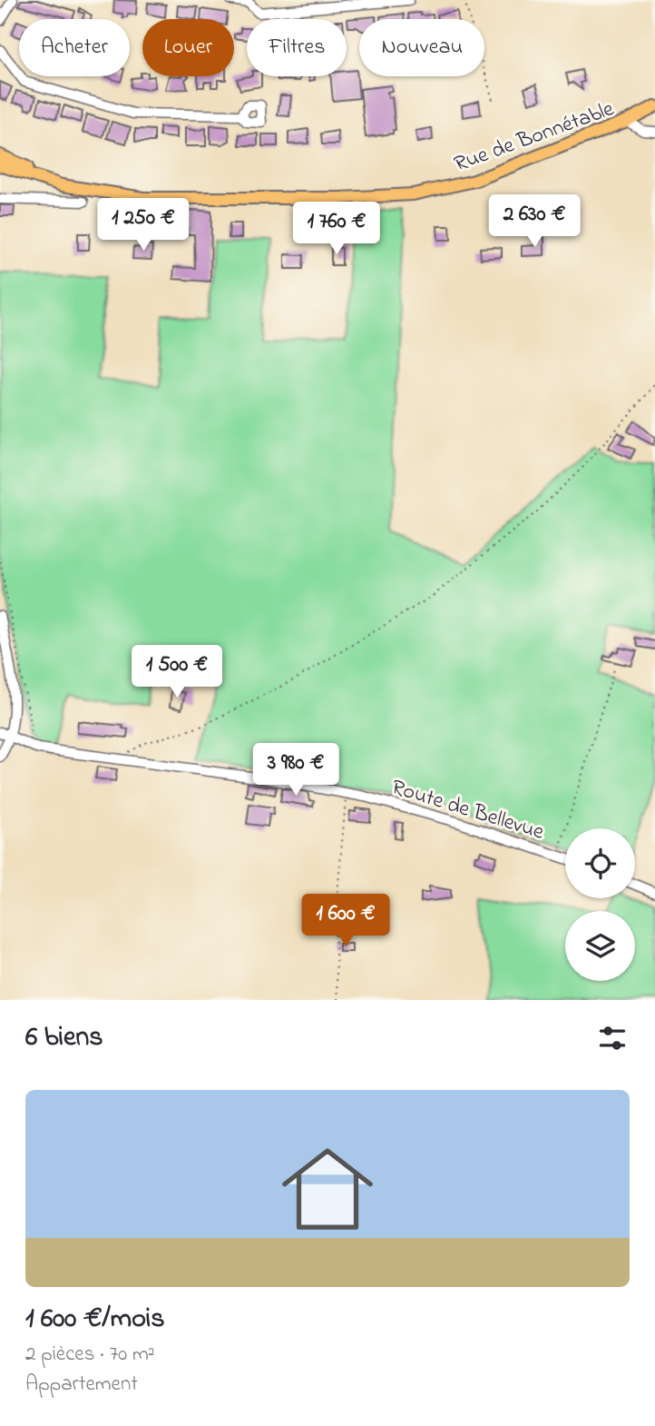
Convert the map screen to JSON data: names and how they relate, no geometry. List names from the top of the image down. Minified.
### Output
{"streets":{"main road":["Rue de Bonnétable"],"street":["Route de Bellevue"]},"page":{"chip":["Acheter","Louer","Filtres","Nouveau"],"price":["2 630 €","1 250 €","1 760 €","1 500 €","3 980 €","1 600 €"],"heading":"6 biens","list":[{"name":"1 600 €/mois","note":"2 pièces · 70 m² · Appartement"}]}}
